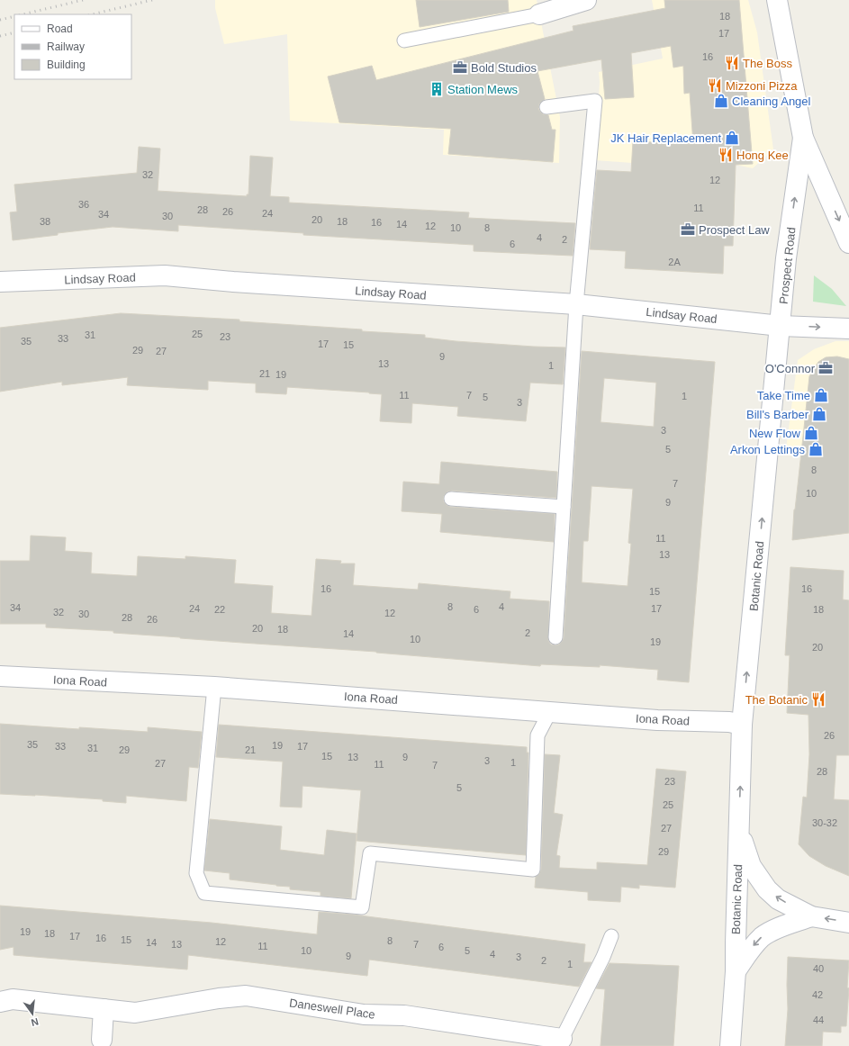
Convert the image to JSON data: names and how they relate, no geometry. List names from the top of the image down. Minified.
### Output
{"streets":{"street":["Prospect Road","Lindsay Road","Botanic Road","Iona Road","Daneswell Place"]},"crossings":[["Prospect Road","Lindsay Road"],["Prospect Road","Botanic Road"],["Lindsay Road","Botanic Road"],["Botanic Road","Iona Road"]],"places":{"restaurant":["The Boss","Mizzoni Pizza","Hong Kee","The Botanic"],"office":["Bold Studios","Prospect Law","O'Connor"],"building":["Station Mews"],"shop":["Cleaning Angel","JK Hair Replacement","Take Time","Bill's Barber","New Flow","Arkon Lettings"]},"house_numbers":["18","17","16","32","12","36","11","28","26","24","34","30","20","38","18","16","14","12","10","8","4","2","6","2A","25","31","23","33","35","17","15","29","27","9","13","1","21","19","11","7","1","5","3","3","5","8","7","10","9","11","13","16","16","15","8","4","34","24","17","22","6","18","32","12","30","28","26","20","18","2","14","10","19","20","26","35","19","33","17","31","29","21","15","13","9","3","1","27","11","7","28","23","5","25","30-32","27","29","19","18","17","16","15","8","12","14","13","7","11","6","10","5","4","9","3","2","1","40","42","44"],"legend":["Road","Railway","Building"],"north":"bottom"}
